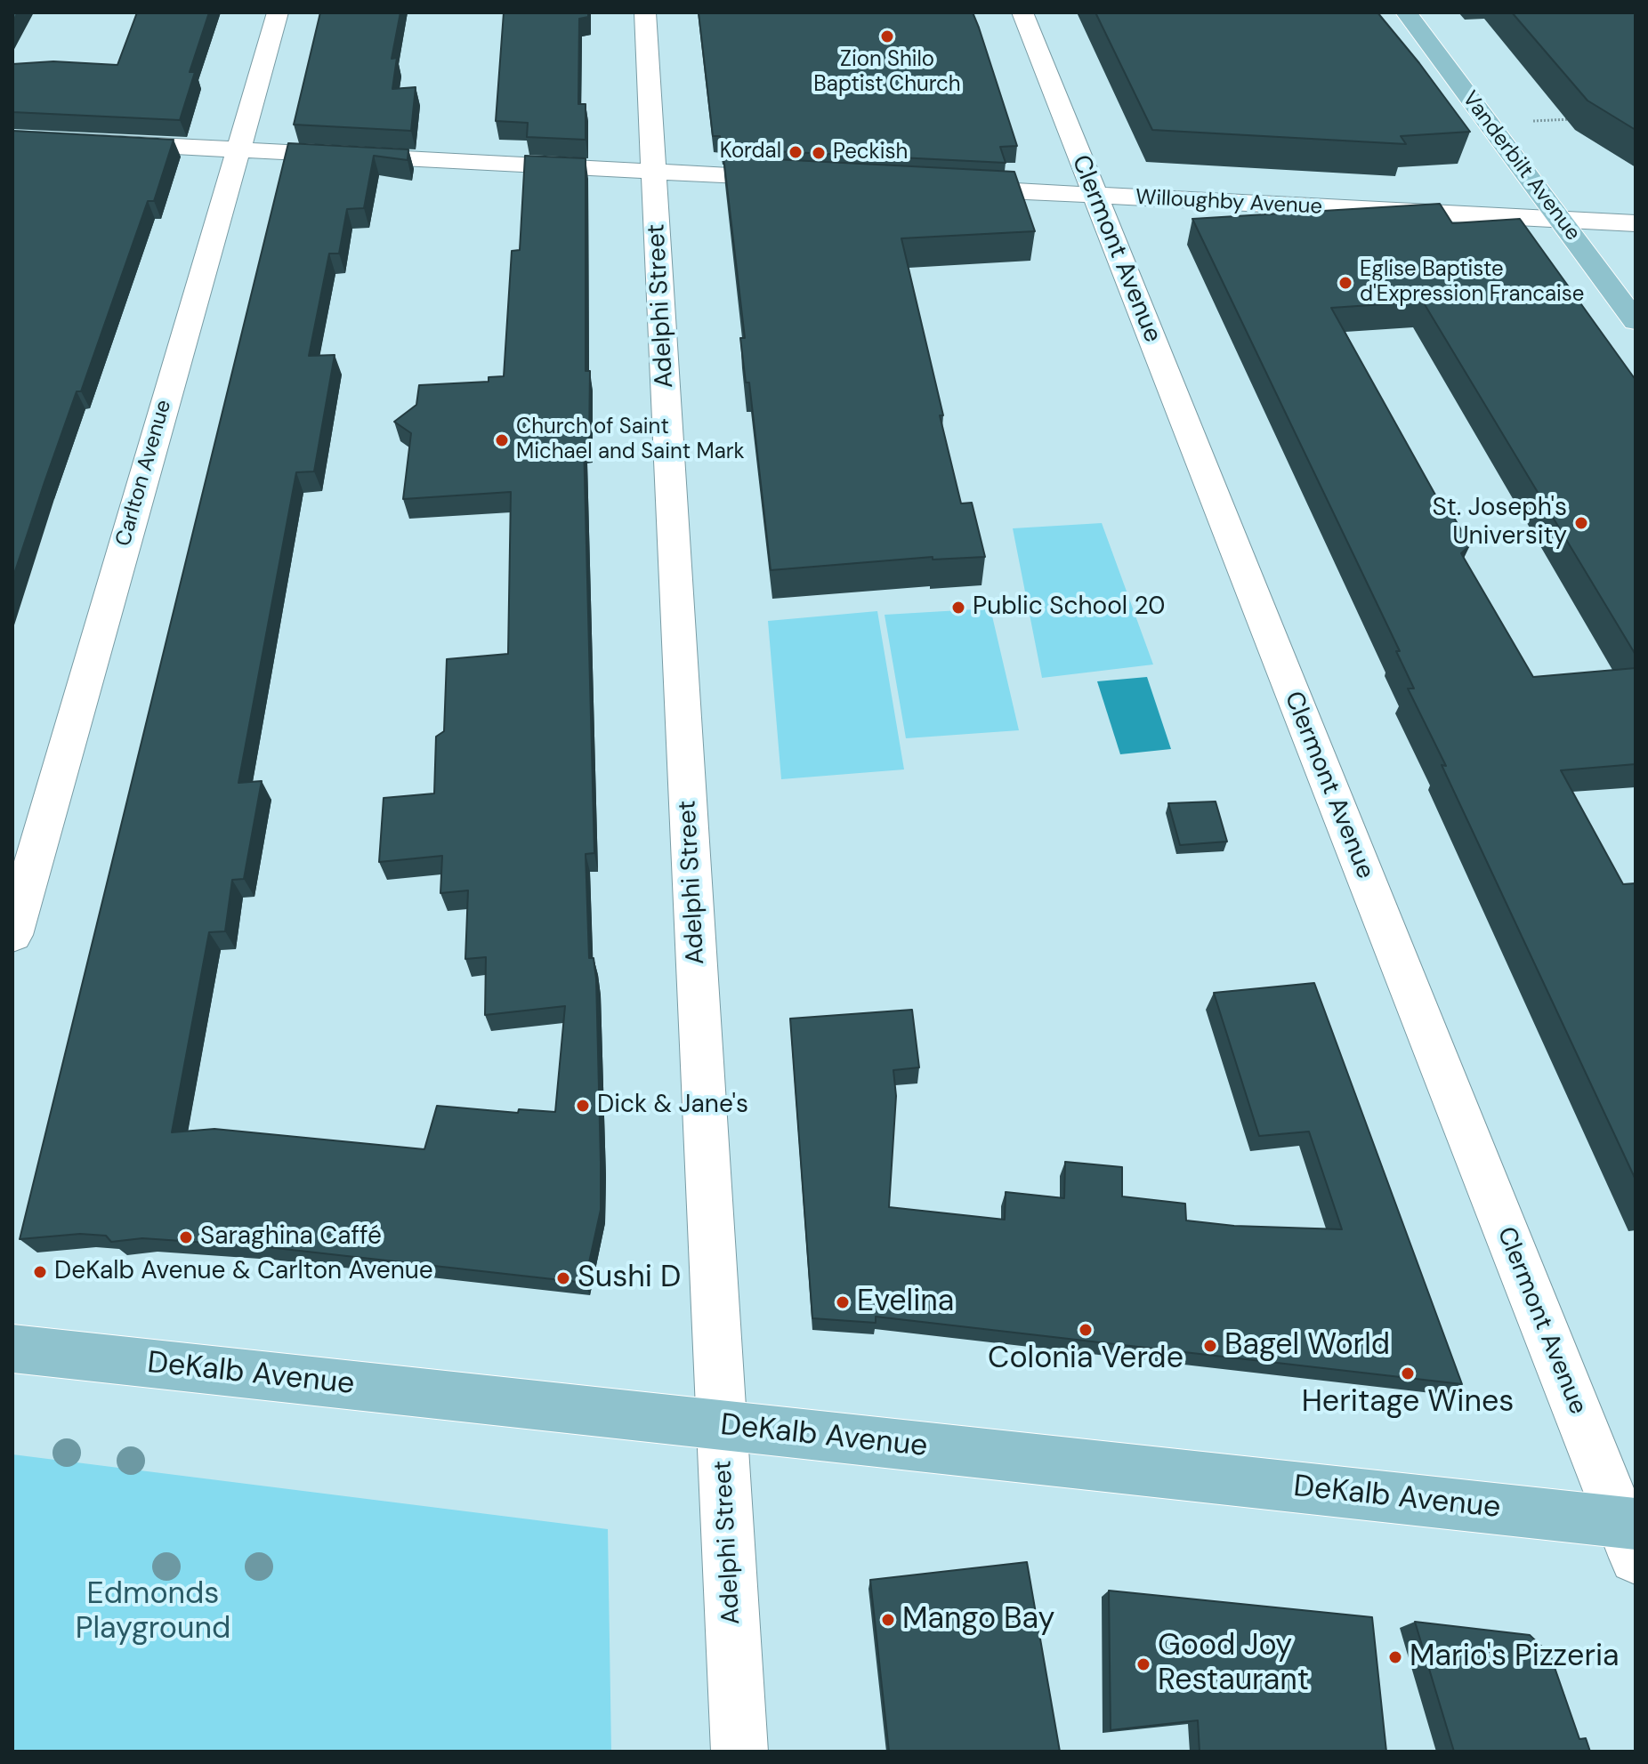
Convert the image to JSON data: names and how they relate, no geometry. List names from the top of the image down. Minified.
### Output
{"streets":{"main road":["Vanderbilt Avenue","DeKalb Avenue"],"street":["Willoughby Avenue","Clermont Avenue","Adelphi Street","Carlton Avenue"]},"crossings":[["Vanderbilt Avenue","Willoughby Avenue"],["Willoughby Avenue","Clermont Avenue"],["Clermont Avenue","DeKalb Avenue"],["Adelphi Street","DeKalb Avenue"]],"parks":["Edmonds Playground"],"places":["Zion Shilo Baptist Church","Kordal","Peckish","Eglise Baptiste d'Expression Francaise","Church of Saint Michael and Saint Mark","St. Joseph's University","Public School 20","Dick & Jane's","Saraghina Caffé","DeKalb Avenue & Carlton Avenue","Sushi D","Evelina","Colonia Verde","Bagel World","Heritage Wines","Mango Bay","Mario's Pizzeria","Good Joy Restaurant"]}
